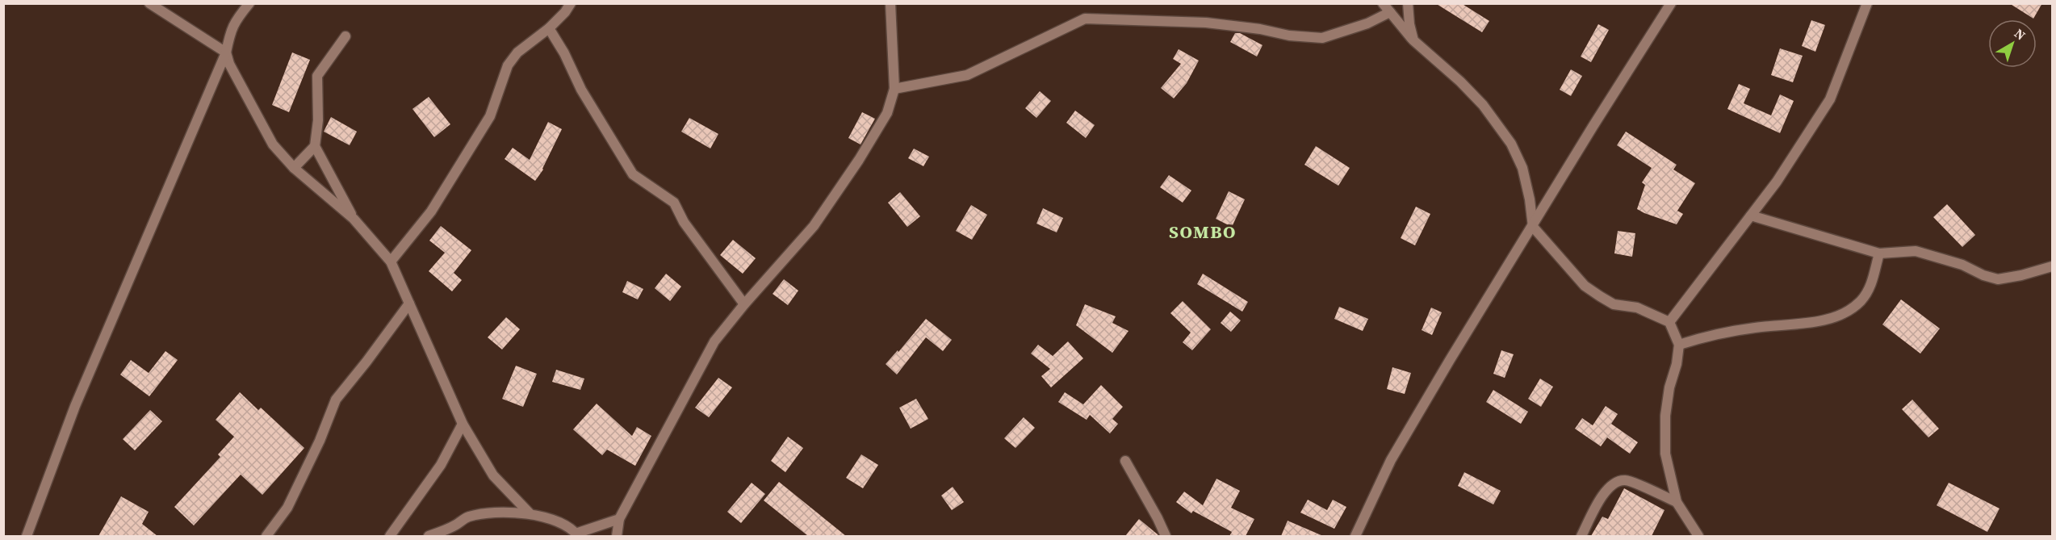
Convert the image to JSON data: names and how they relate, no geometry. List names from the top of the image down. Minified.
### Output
{"districts":["SOMBO"],"north":"top right"}
